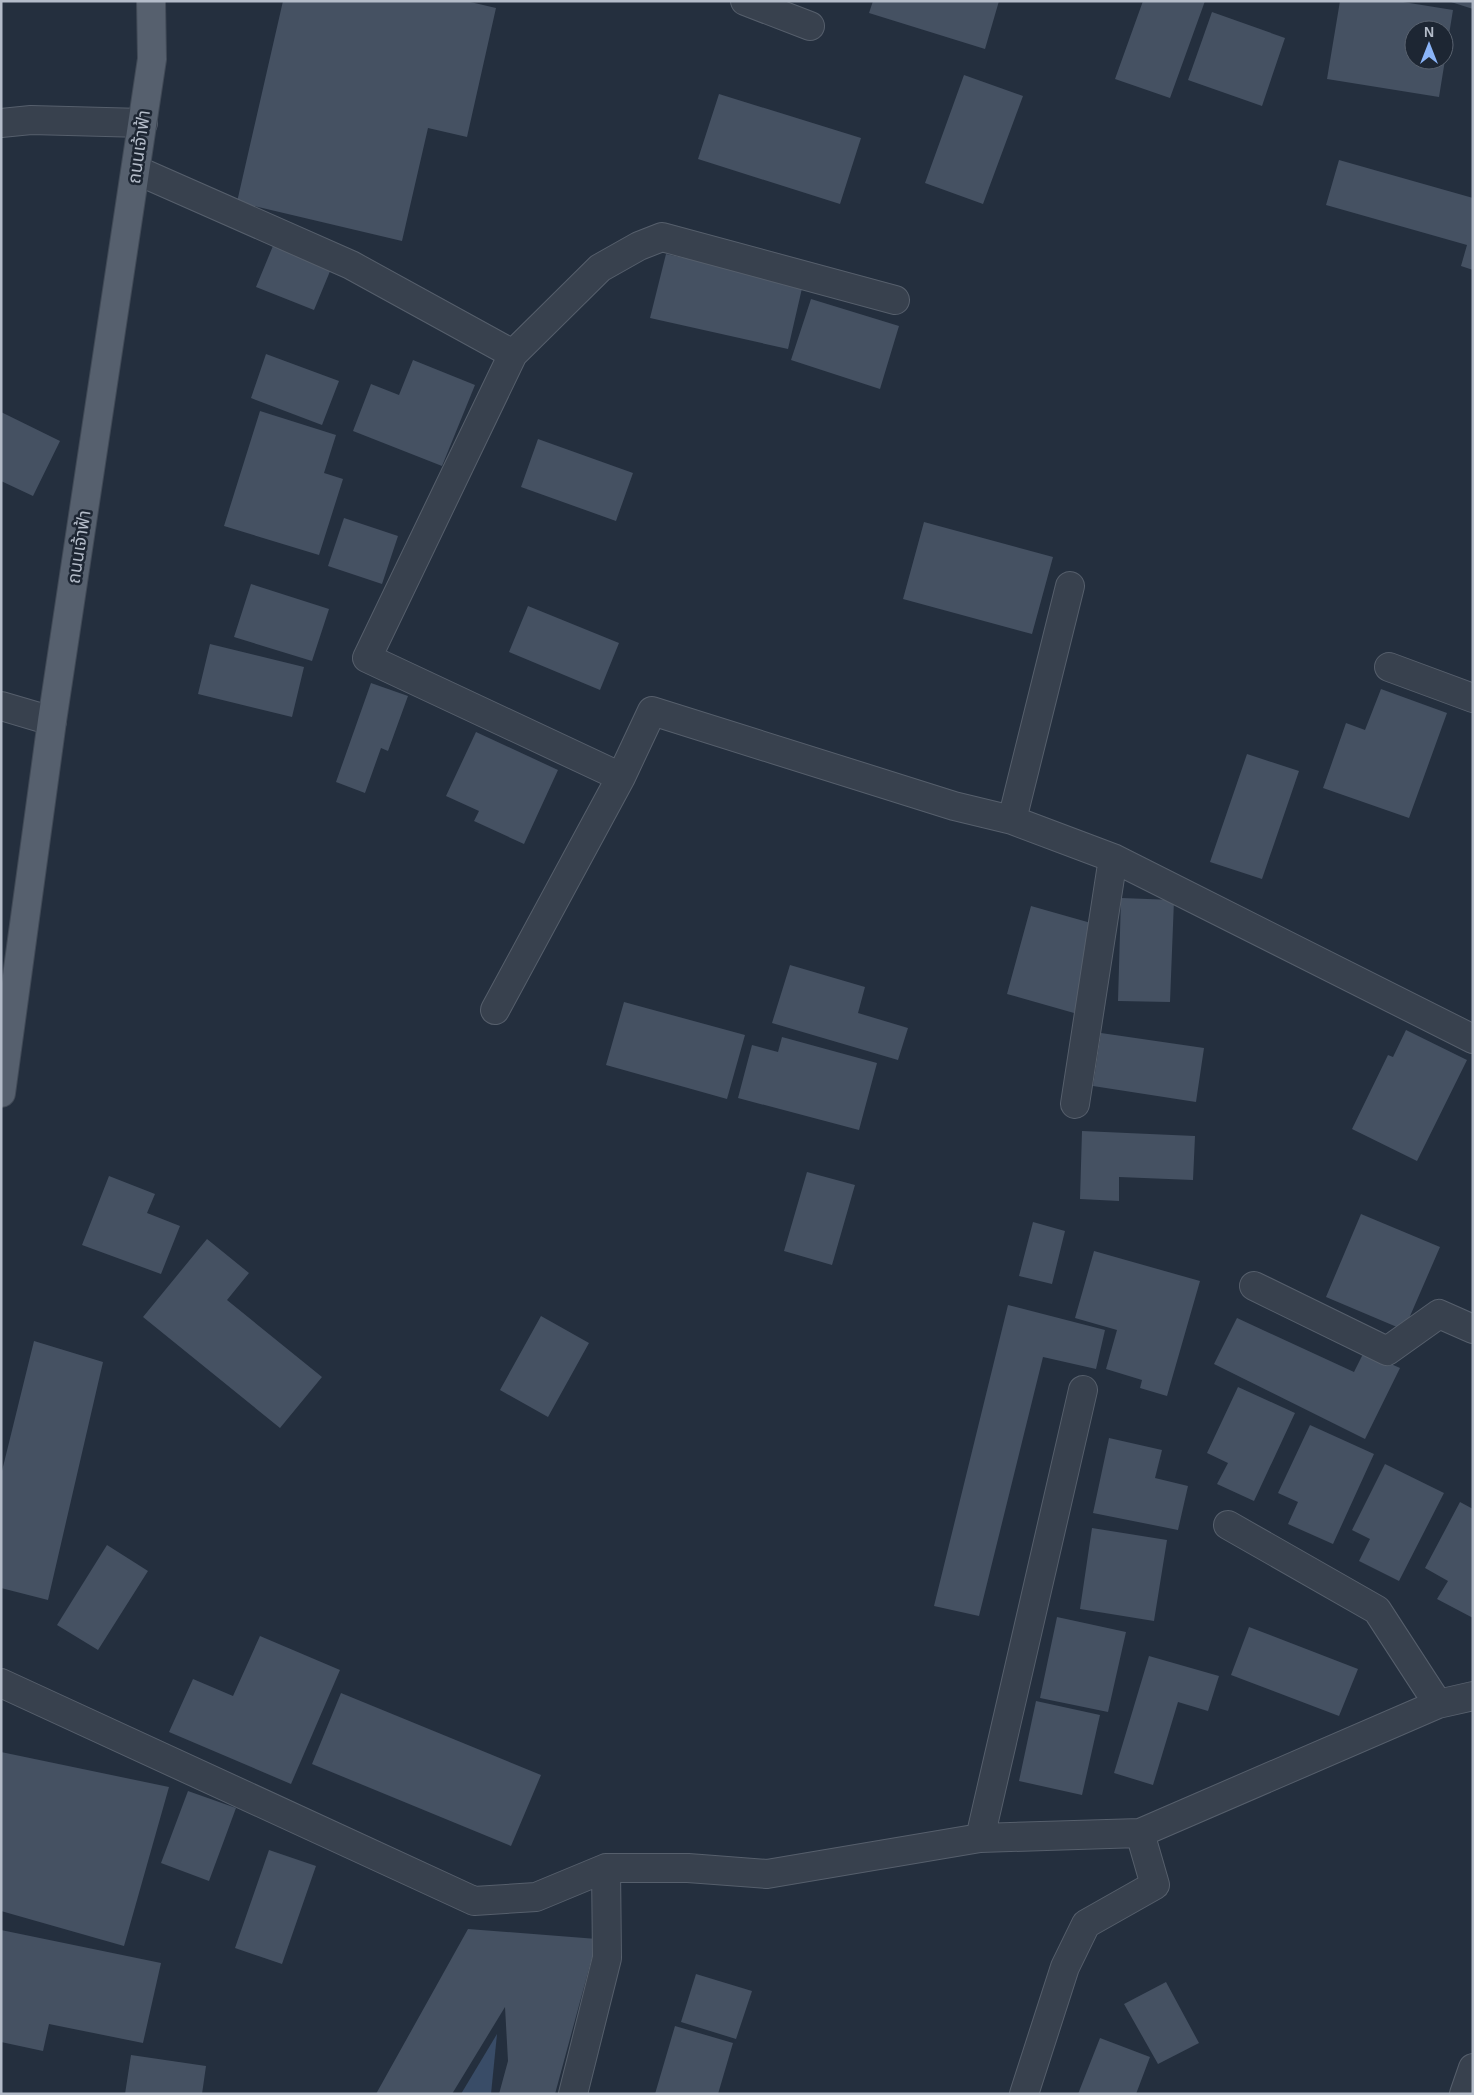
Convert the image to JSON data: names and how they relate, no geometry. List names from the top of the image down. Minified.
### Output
{"streets":{"main road":["ถนนเจ้าฟ้า"]},"north":"top"}
